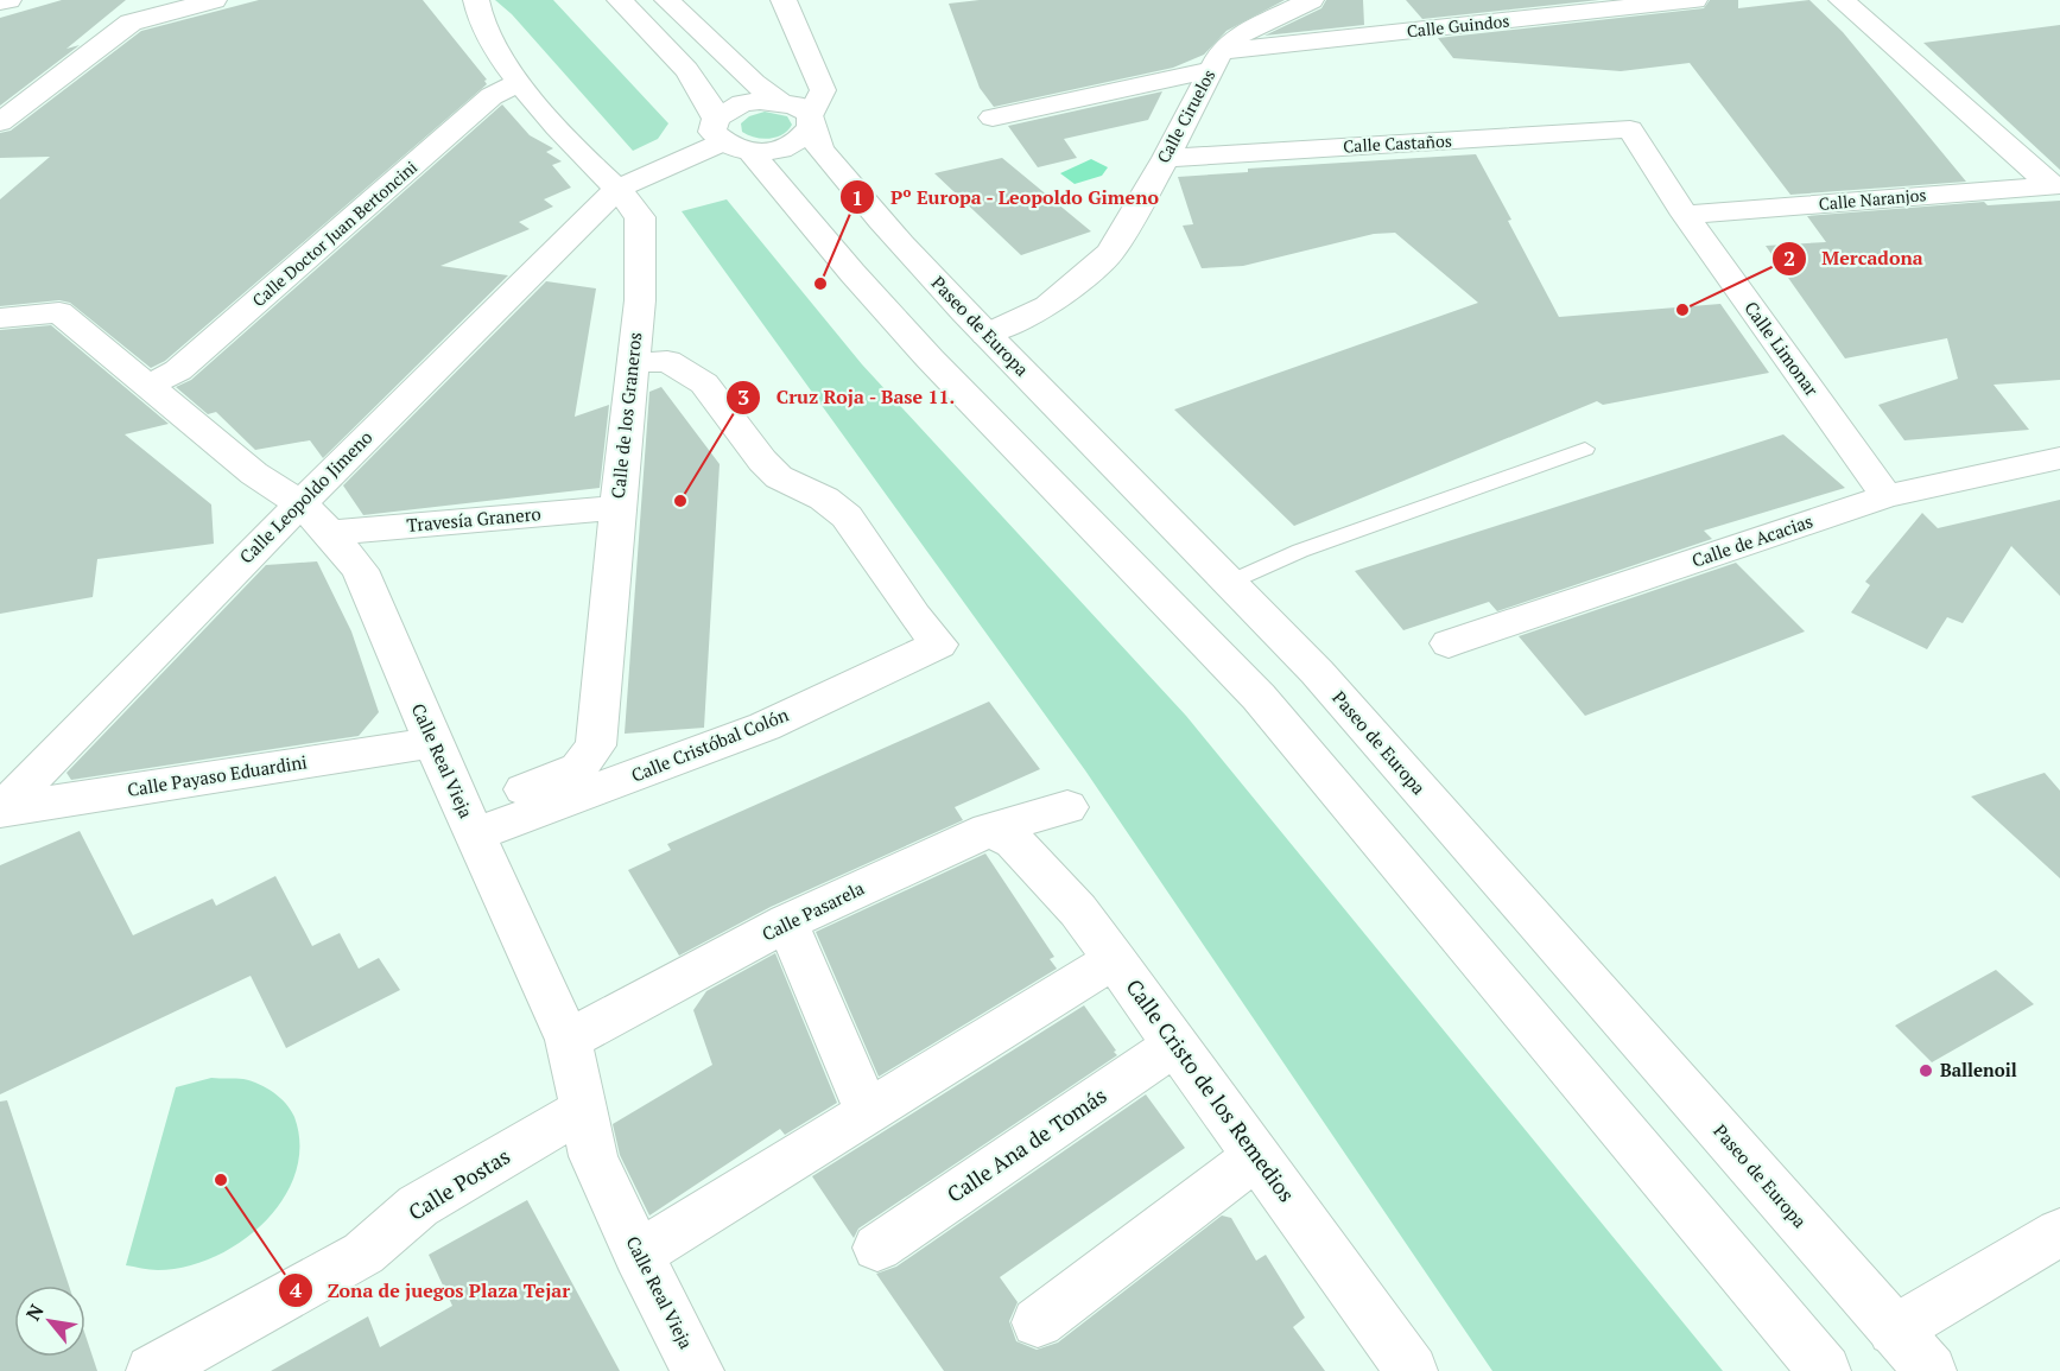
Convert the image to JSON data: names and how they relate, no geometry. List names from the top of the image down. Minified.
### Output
{"streets":{"street":["Calle Guindos","Calle Ciruelos","Calle Castaños","Calle Naranjos","Calle Doctor Juan Bertoncini","Paseo de Europa","Calle Limonar","Calle de los Graneros","Calle Leopoldo Jimeno","Travesía Granero","Calle de Acacias","Calle Cristóbal Colón","Calle Real Vieja","Calle Payaso Eduardini","Calle Pasarela","Calle Cristo de los Remedios","Calle Ana de Tomás","Calle Postas"]},"crossings":[["Calle Guindos","Calle Ciruelos"],["Calle Ciruelos","Calle Castaños"],["Calle Ciruelos","Paseo de Europa"],["Calle Castaños","Calle Limonar"],["Calle Naranjos","Calle Limonar"],["Calle Doctor Juan Bertoncini","Calle Real Vieja"],["Calle Limonar","Calle de Acacias"],["Calle de los Graneros","Calle Leopoldo Jimeno"],["Calle de los Graneros","Travesía Granero"],["Calle de los Graneros","Calle Cristóbal Colón"],["Calle Leopoldo Jimeno","Calle Real Vieja"],["Calle Leopoldo Jimeno","Calle Payaso Eduardini"],["Travesía Granero","Calle Real Vieja"],["Calle Cristóbal Colón","Calle Real Vieja"],["Calle Real Vieja","Calle Payaso Eduardini"],["Calle Real Vieja","Calle Pasarela"],["Calle Real Vieja","Calle Postas"],["Calle Pasarela","Calle Cristo de los Remedios"],["Calle Cristo de los Remedios","Calle Ana de Tomás"]],"places":["Pº Europa - Leopoldo Gimeno","Mercadona","Cruz Roja - Base 11.","Ballenoil","Zona de juegos Plaza Tejar"],"north":"top left"}
